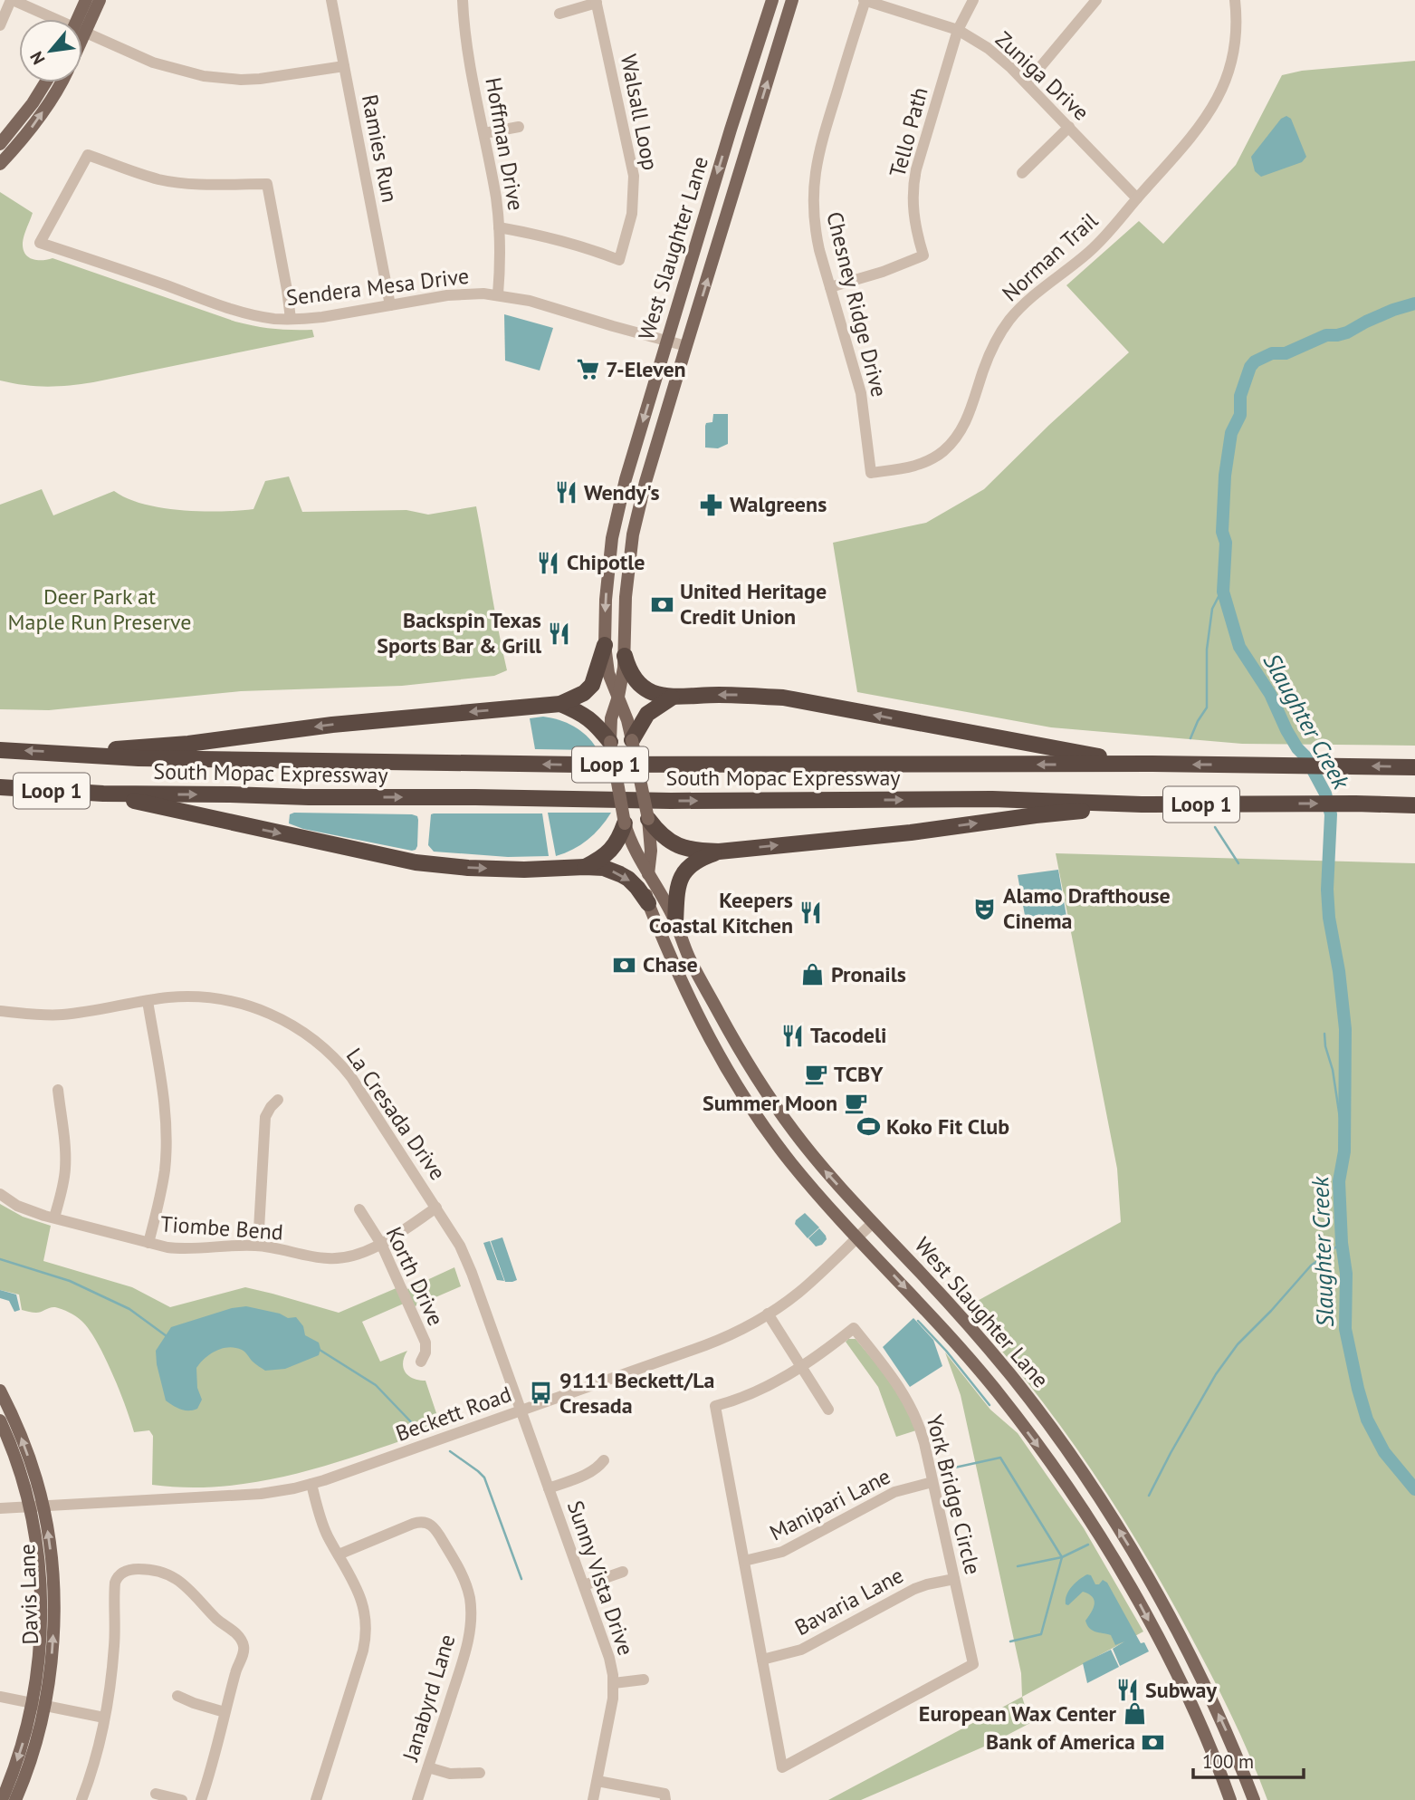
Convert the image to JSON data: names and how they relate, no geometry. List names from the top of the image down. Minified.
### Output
{"streets":{"highway":["Loop 1","South Mopac Expressway"],"main road":["West Slaughter Lane","Davis Lane"],"street":["Zuniga Drive","Walsall Loop","Tello Path","Hoffman Drive","Ramies Run","Norman Trail","Sendera Mesa Drive","Chesney Ridge Drive","La Cresada Drive","Tiombe Bend","Korth Drive","Beckett Road","York Bridge Circle","Manipari Lane","Sunny Vista Drive","Bavaria Lane","Janabyrd Lane"]},"crossings":[["Zuniga Drive","Tello Path"],["Zuniga Drive","Norman Trail"],["Zuniga Drive","Chesney Ridge Drive"],["Walsall Loop","Hoffman Drive"],["Tello Path","Chesney Ridge Drive"],["Hoffman Drive","Sendera Mesa Drive"],["Ramies Run","Sendera Mesa Drive"],["West Slaughter Lane","Sendera Mesa Drive"],["West Slaughter Lane","Beckett Road"],["Norman Trail","Chesney Ridge Drive"],["La Cresada Drive","Tiombe Bend"],["La Cresada Drive","Beckett Road"],["La Cresada Drive","Sunny Vista Drive"],["Tiombe Bend","Korth Drive"],["Beckett Road","Sunny Vista Drive"],["Beckett Road","Davis Lane"],["York Bridge Circle","Manipari Lane"],["York Bridge Circle","Bavaria Lane"]],"water":["Slaughter Creek"],"parks":["Deer Park at Maple Run Preserve"],"places":{"supermarket":["7-Eleven"],"restaurant":["Wendy's","Chipotle","Backspin Texas Sports Bar & Grill","Keepers Coastal Kitchen","Tacodeli","Subway"],"pharmacy":["Walgreens"],"bank":["United Heritage Credit Union","Chase","Bank of America"],"theatre":["Alamo Drafthouse Cinema"],"shop":["Pronails","European Wax Center"],"cafe":["TCBY","Summer Moon"],"sports":["Koko Fit Club"],"bus stop":["9111 Beckett/La Cresada"]},"scale_bar":"100 m","north":"bottom left"}
